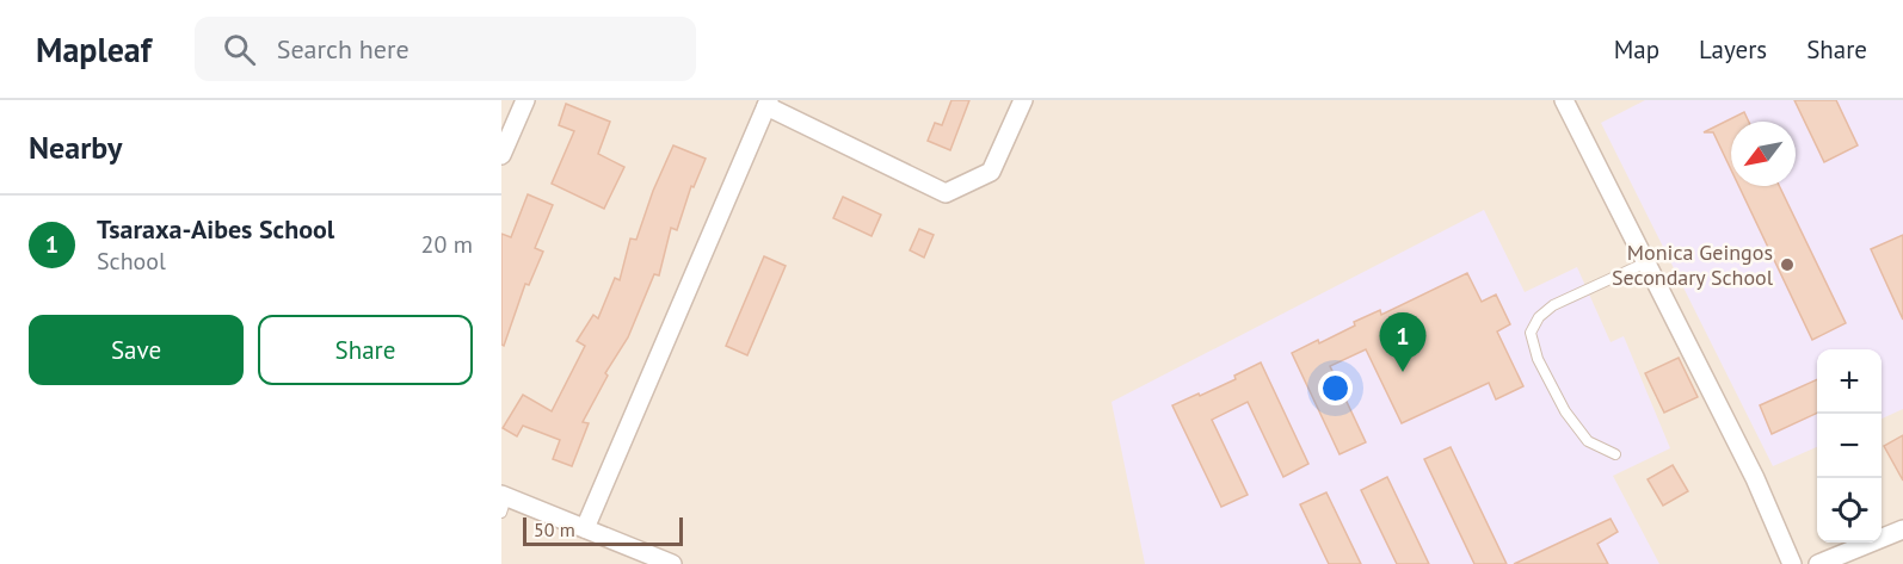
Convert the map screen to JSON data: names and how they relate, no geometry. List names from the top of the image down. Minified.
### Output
{"places":["Monica Geingos Secondary School"],"scale_bar":"50 m","north":"bottom left","page":{"header":"Mapleaf","search":"Search here","nav":["Map","Layers","Share"],"heading":"Nearby","list":[{"mark":"1","name":"Tsaraxa-Aibes School","note":"School","value":"20 m"}],"buttons":["Save","Share"],"pins":"1","map_buttons":["+","−"],"scale":"50 m"}}
